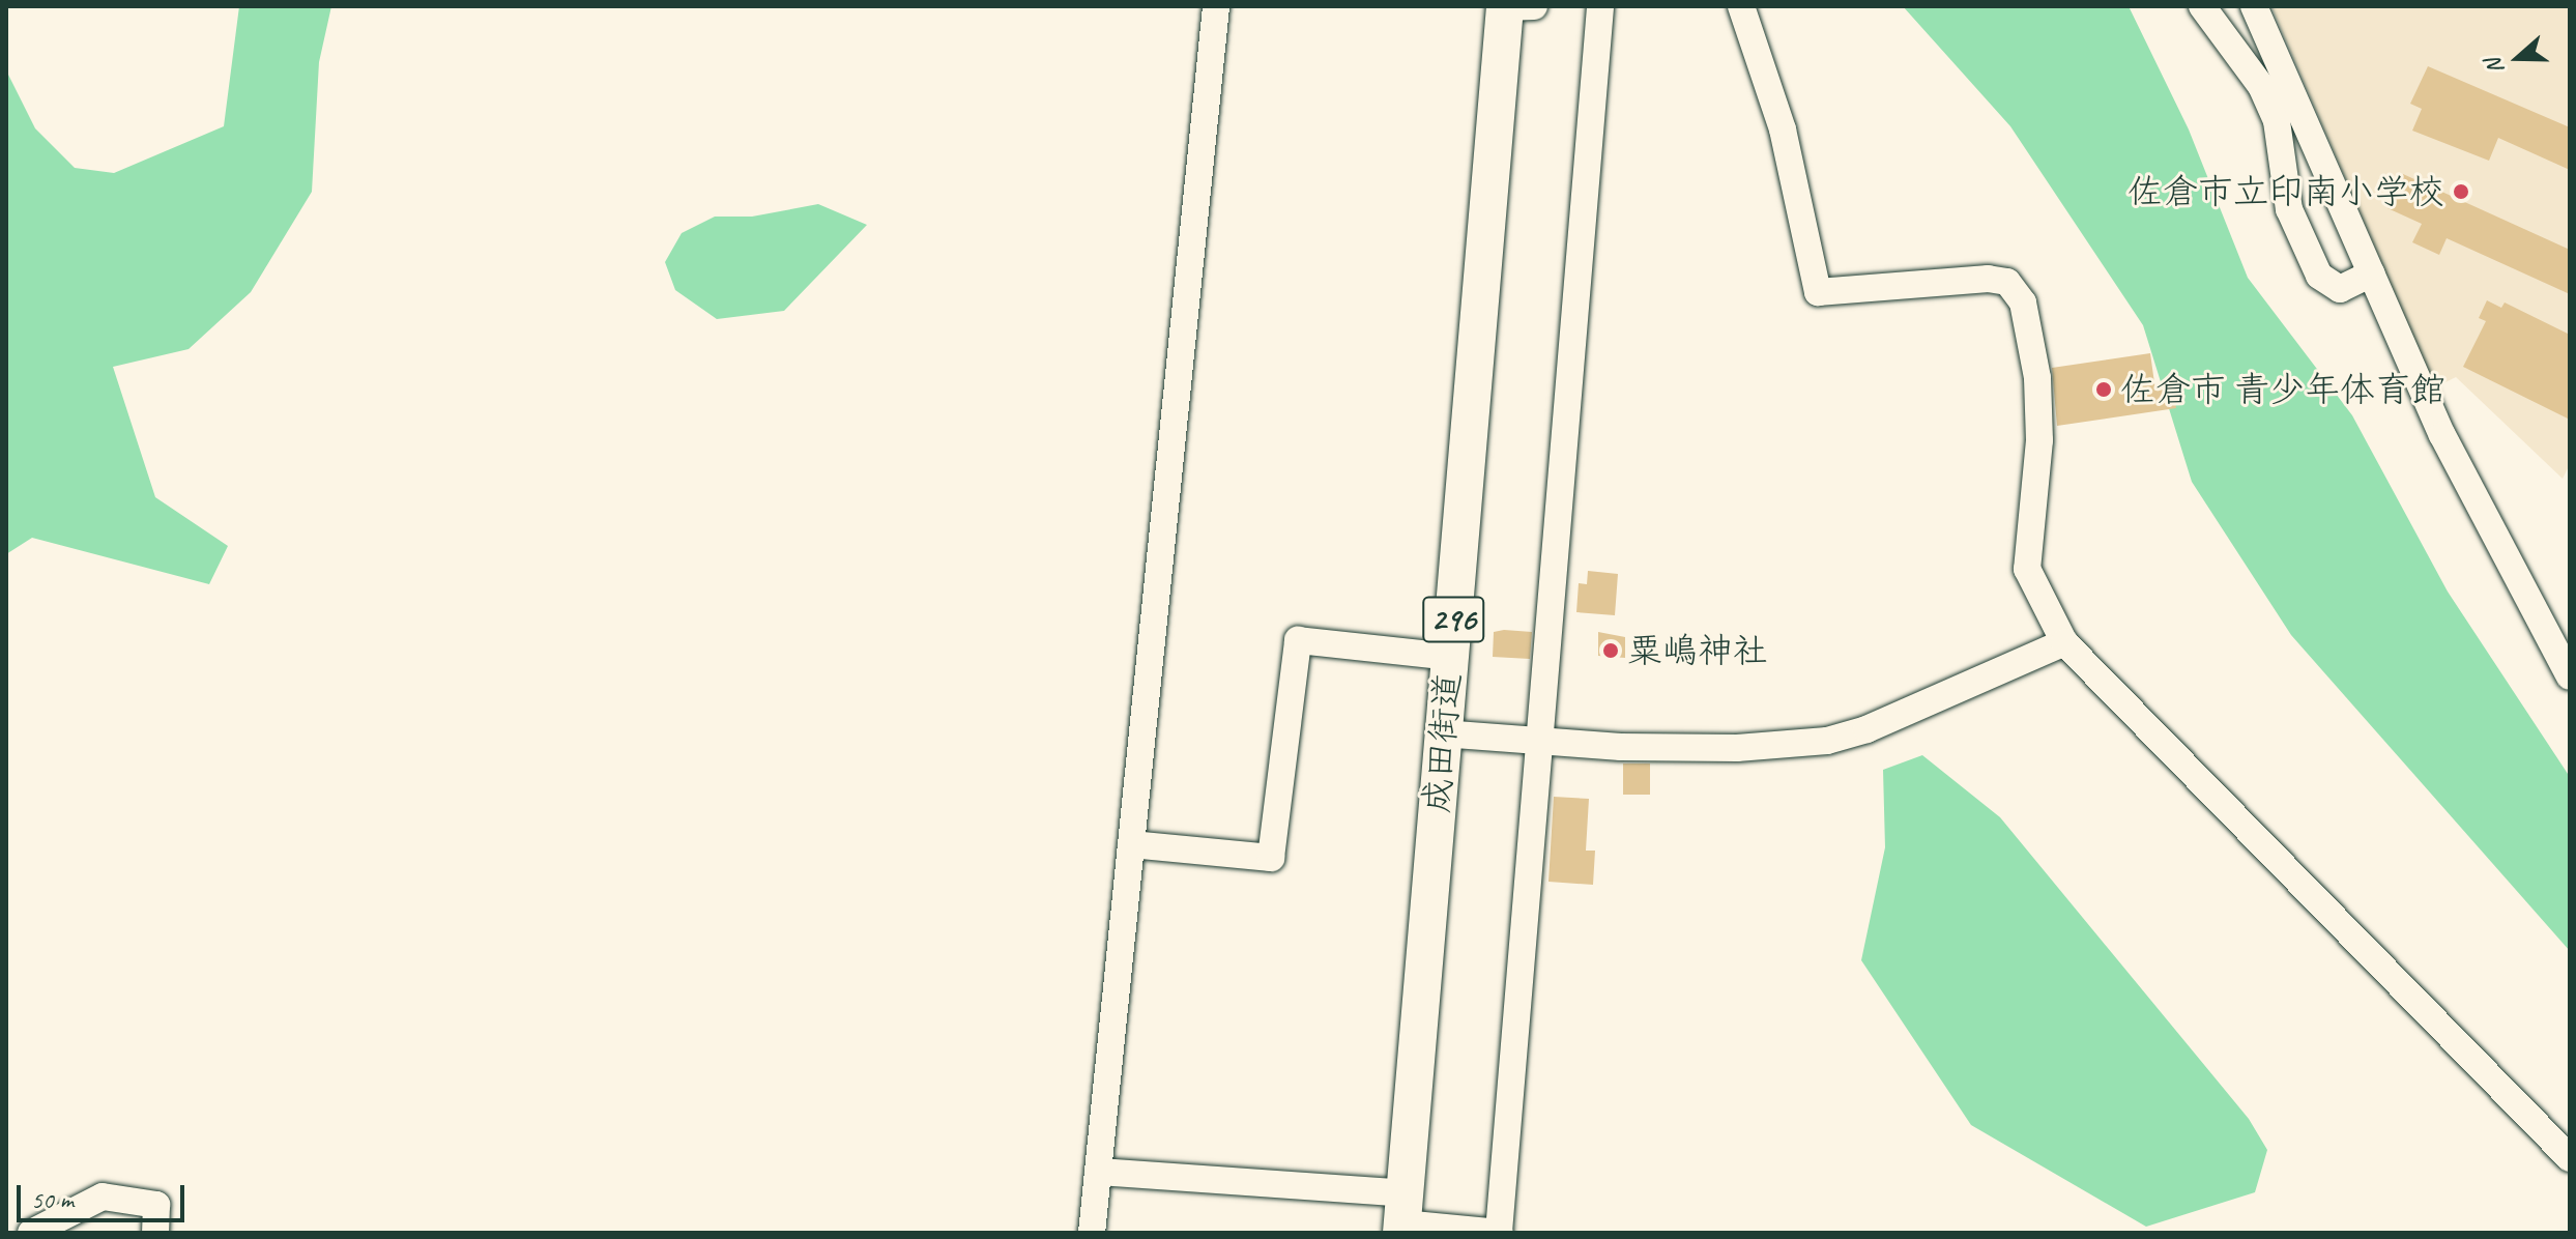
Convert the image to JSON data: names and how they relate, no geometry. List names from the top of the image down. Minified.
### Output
{"streets":{"highway":["296","成田街道"]},"places":["佐倉市立印南小学校","佐倉市 青少年体育館","粟嶋神社"],"scale_bar":"50 m","north":"left"}
